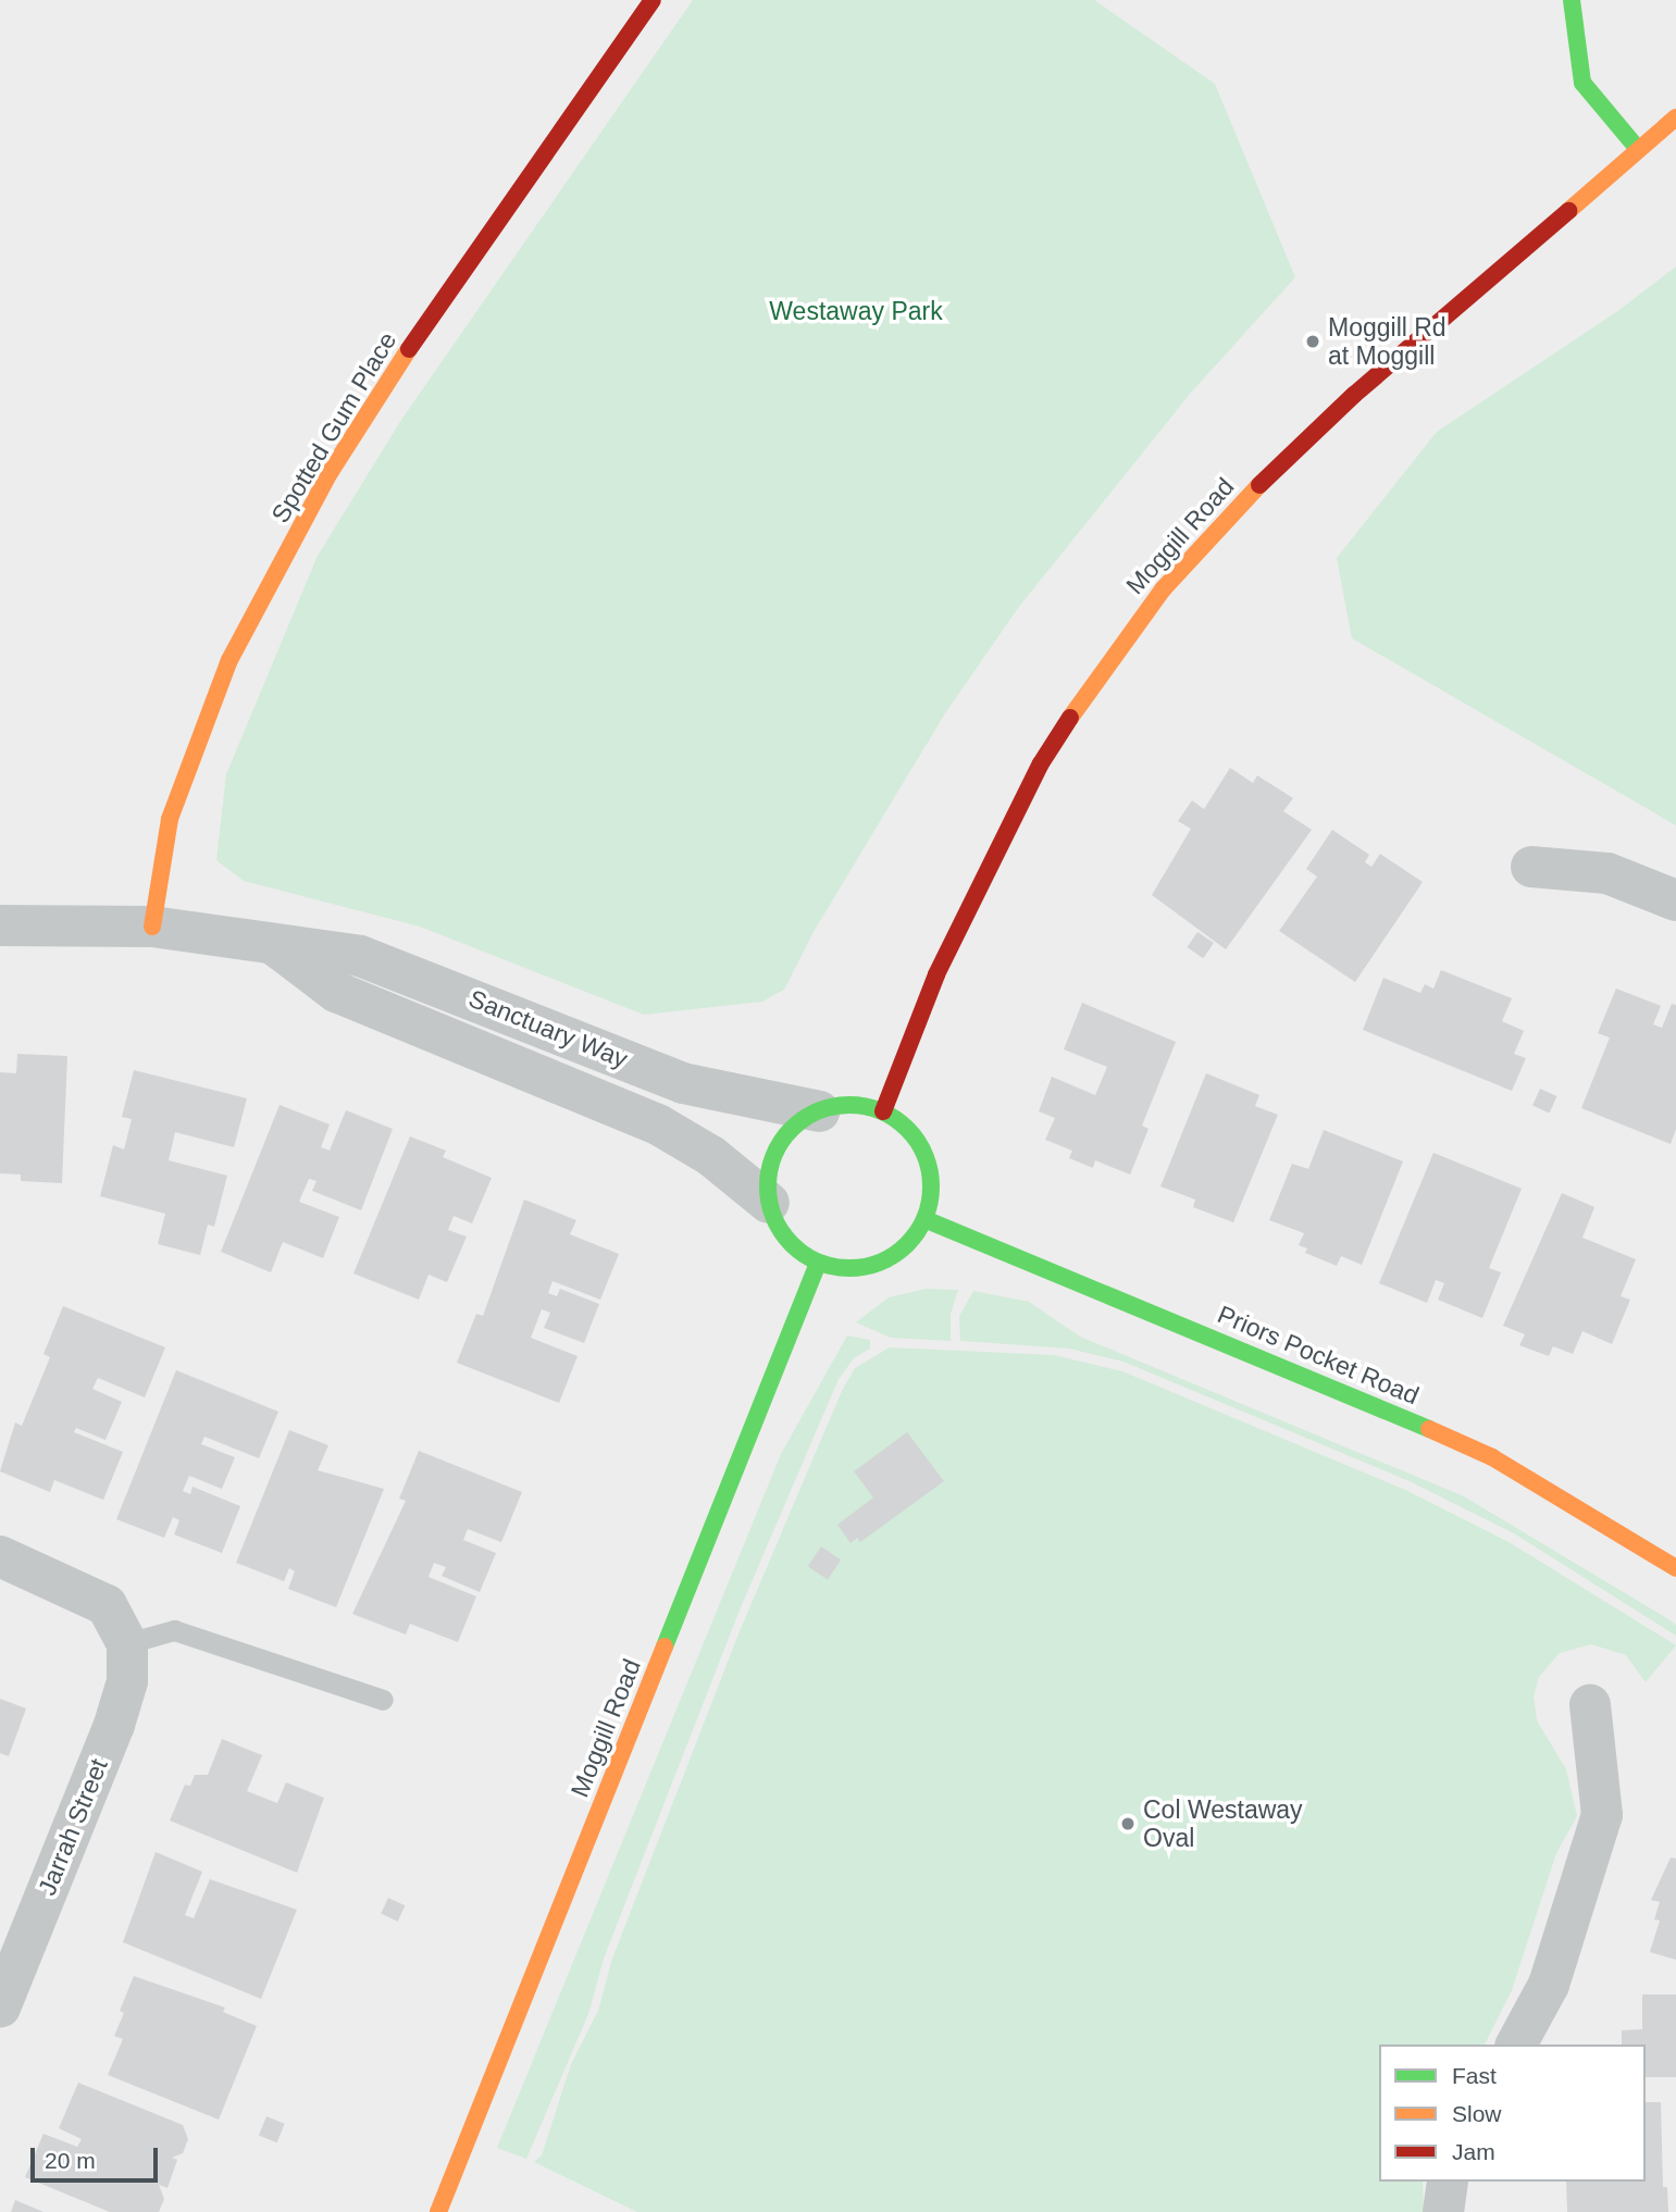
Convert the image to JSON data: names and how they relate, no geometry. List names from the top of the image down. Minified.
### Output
{"streets":{"main road":["Spotted Gum Place","Moggill Road","Priors Pocket Road"],"street":["Sanctuary Way","Jarrah Street"]},"crossings":[["Spotted Gum Place","Sanctuary Way"],["Moggill Road","Sanctuary Way"],["Moggill Road","Priors Pocket Road"],["Sanctuary Way","Priors Pocket Road"]],"parks":["Westaway Park"],"places":["Moggill Rd at Moggill","Col Westaway Oval"],"legend":["Fast","Slow","Jam"],"scale_bar":"20 m"}
